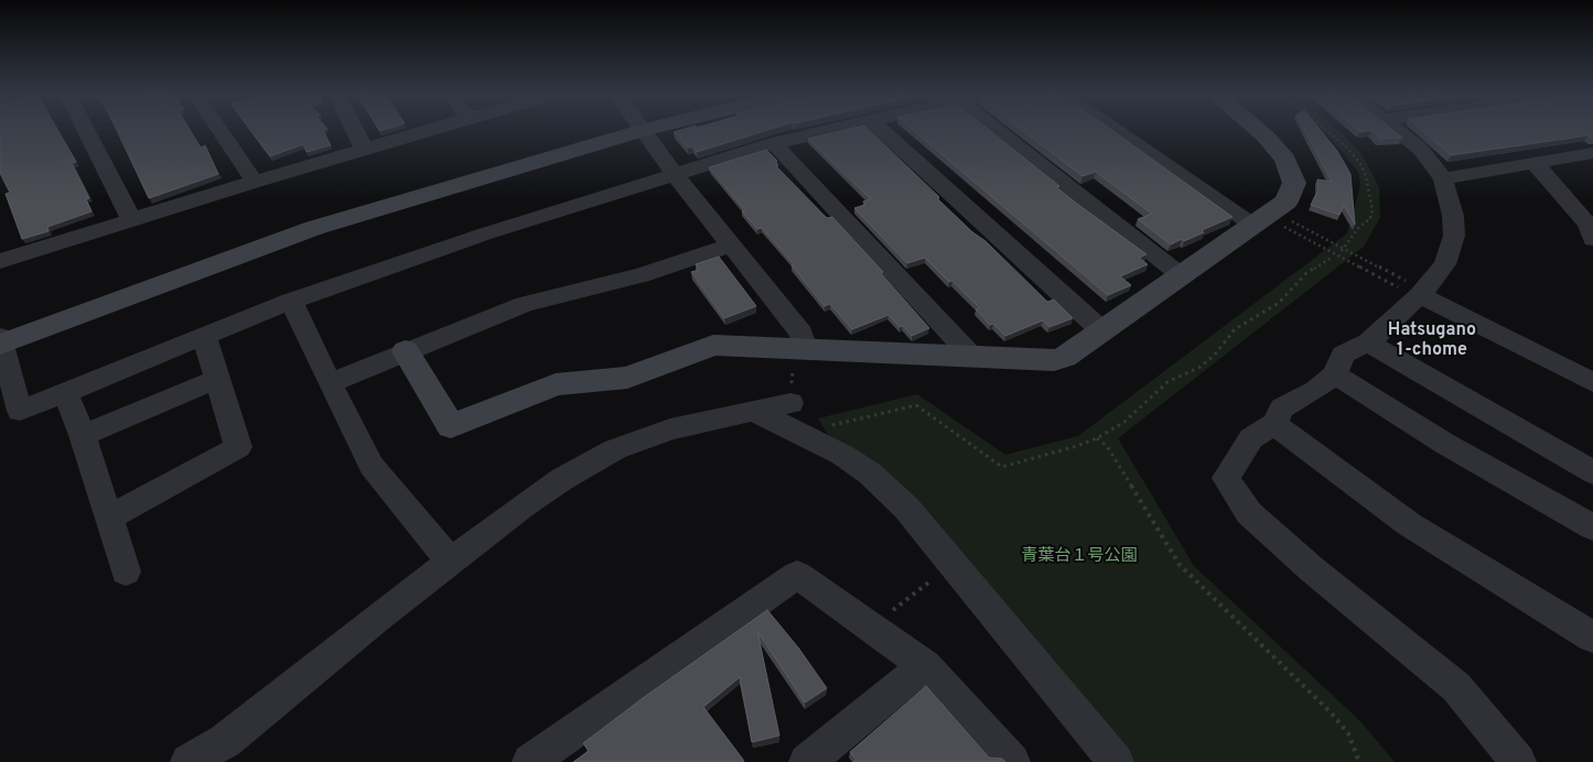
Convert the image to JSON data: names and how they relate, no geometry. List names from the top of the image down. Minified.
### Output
{"districts":["Hatsugano 1-chome"],"parks":["青葉台１号公園"]}
